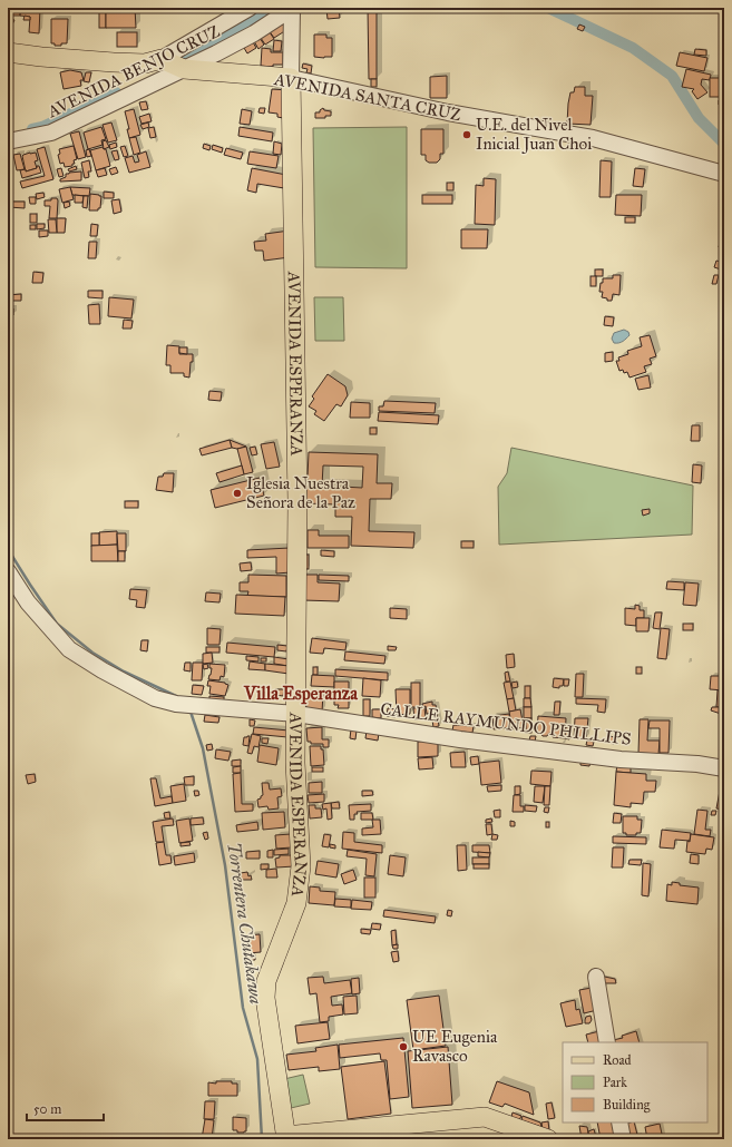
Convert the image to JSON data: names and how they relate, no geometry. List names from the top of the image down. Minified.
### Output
{"streets":{"main road":["AVENIDA SANTA CRUZ","AVENIDA ESPERANZA"],"street":["AVENIDA BENJO CRUZ","CALLE RAYMUNDO PHILLIPS"]},"crossings":[["AVENIDA BENJO CRUZ","AVENIDA SANTA CRUZ"],["AVENIDA BENJO CRUZ","AVENIDA ESPERANZA"],["AVENIDA SANTA CRUZ","AVENIDA ESPERANZA"],["AVENIDA ESPERANZA","CALLE RAYMUNDO PHILLIPS"]],"districts":["Villa Esperanza"],"water":["Torrentera Chutakawa"],"places":["U.E. del Nivel Inicial Juan Choi","Iglesia Nuestra Señora de la Paz","UE Eugenia Ravasco"],"legend":["Road","Park","Building"],"scale_bar":"50 m"}
